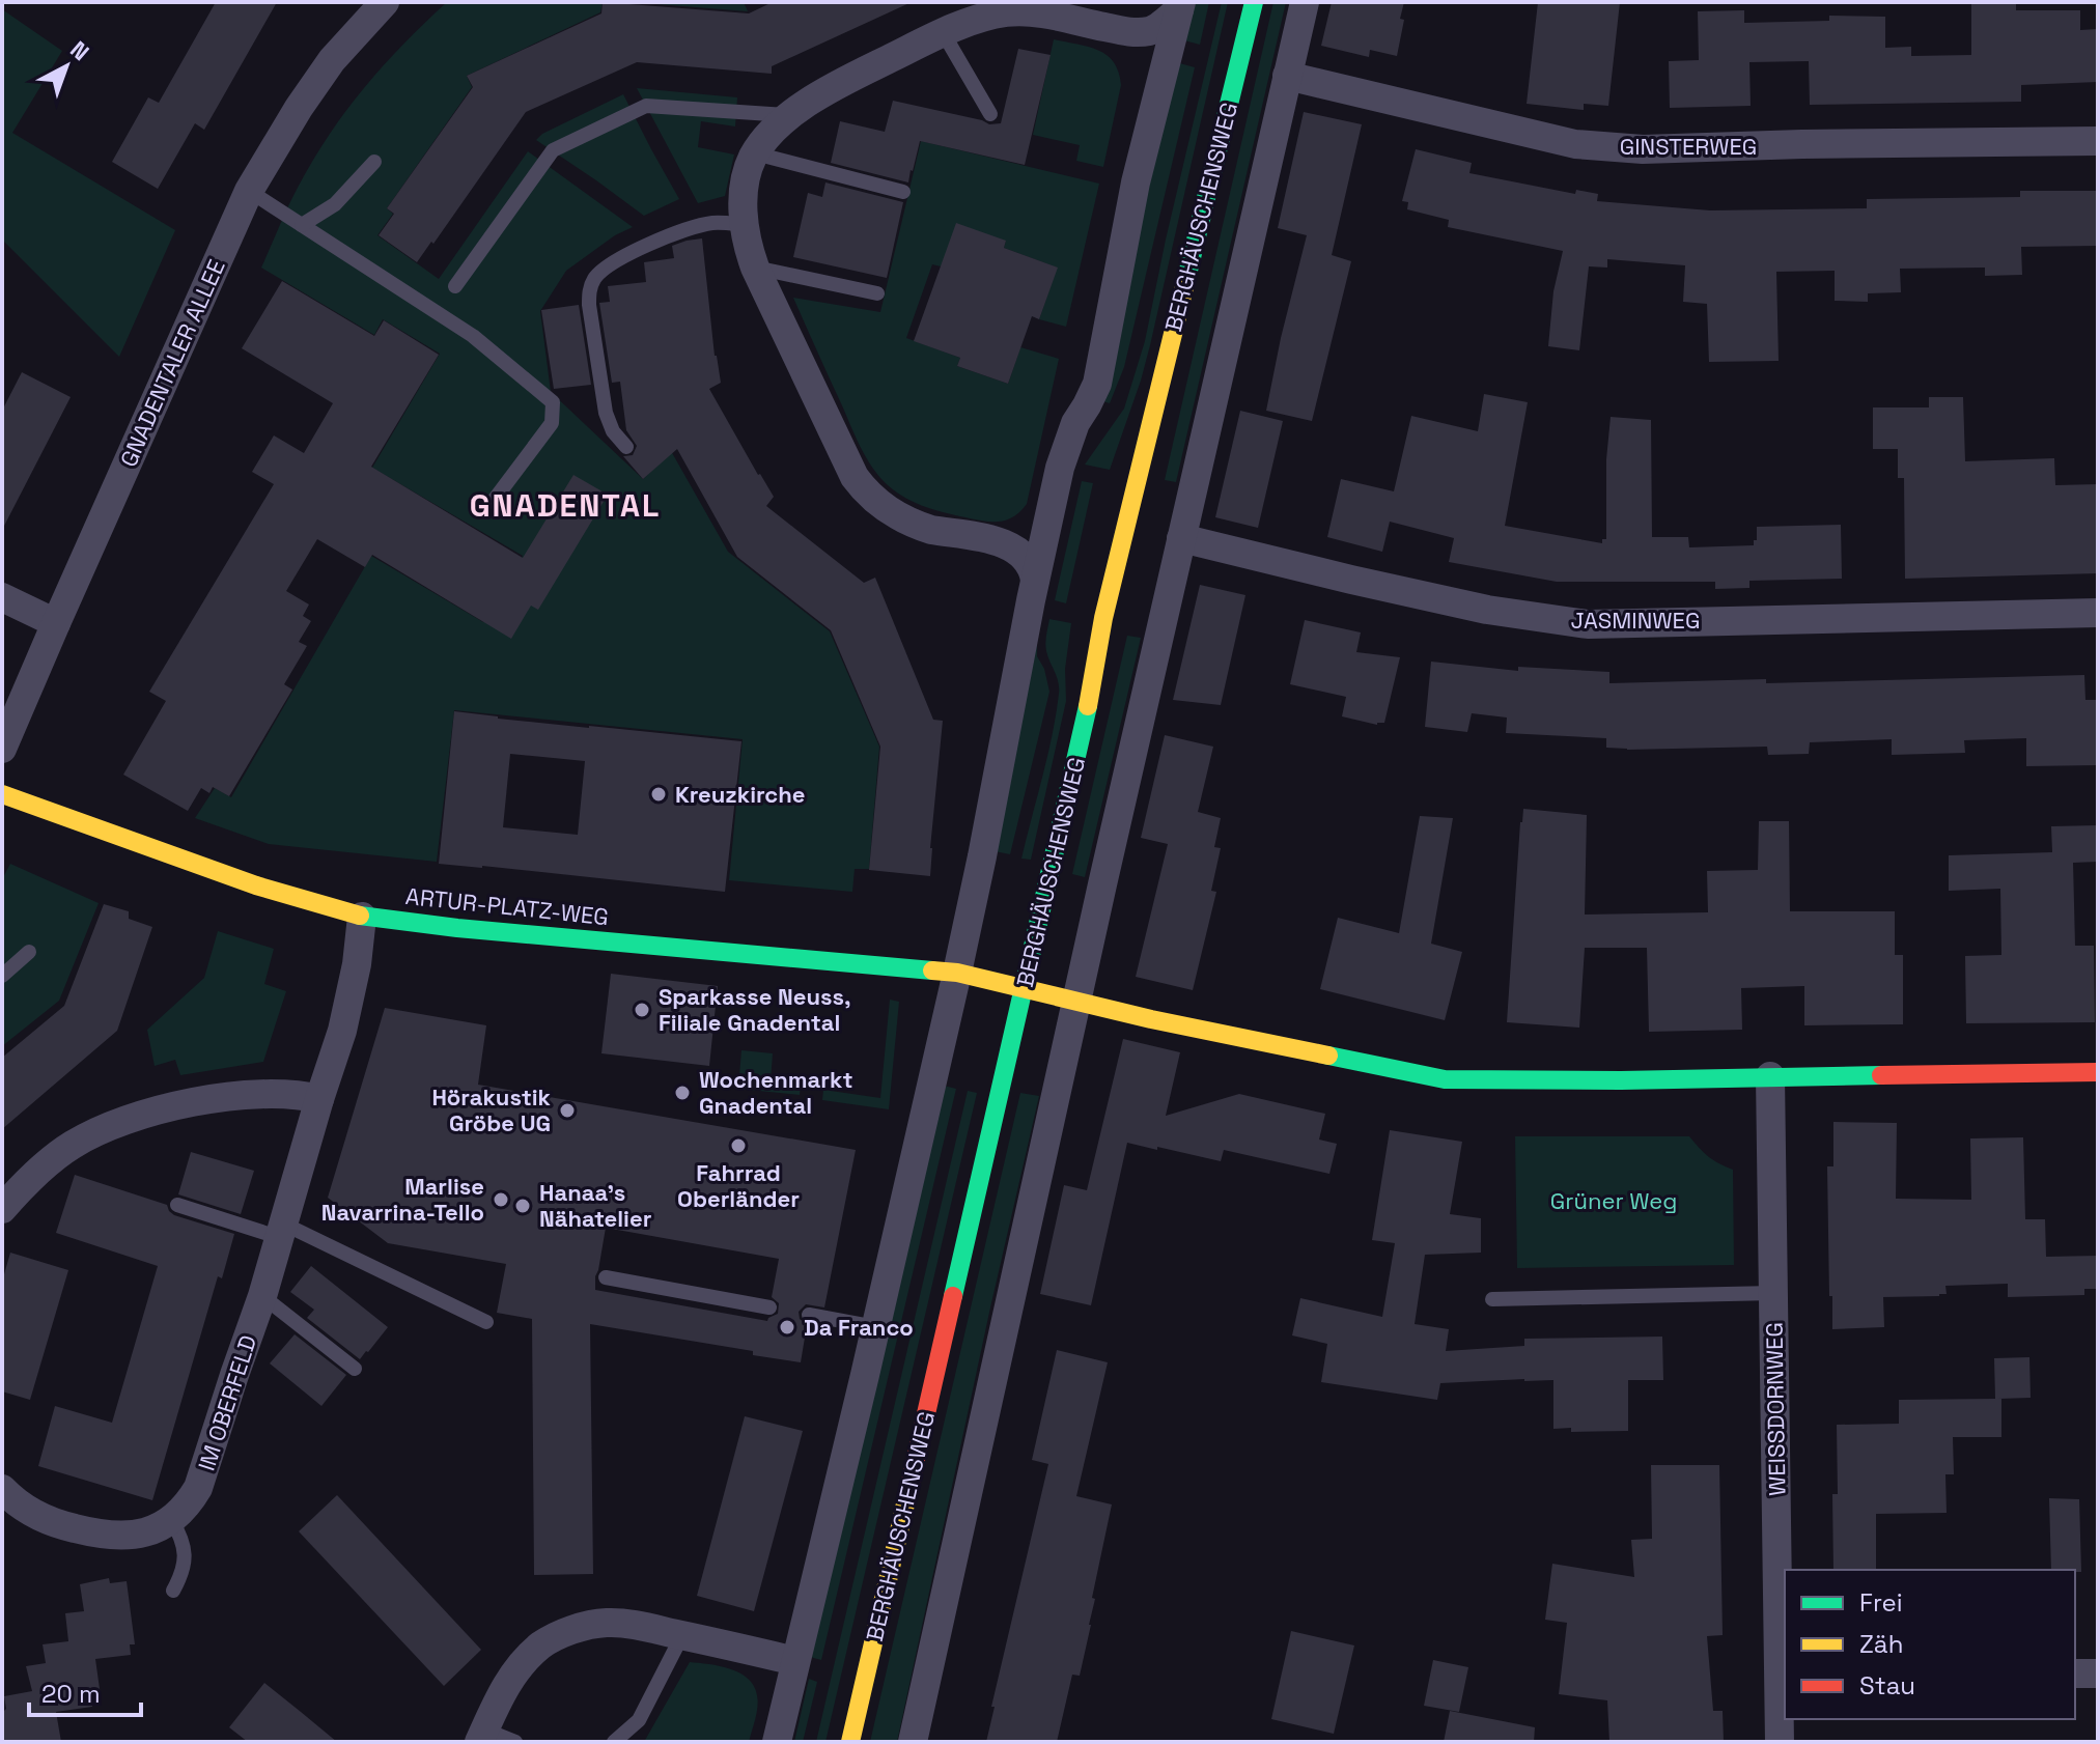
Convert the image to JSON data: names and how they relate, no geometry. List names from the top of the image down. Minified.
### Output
{"streets":{"street":["GINSTERWEG","BERGHÄUSCHENSWEG","GNADENTALER ALLEE","JASMINWEG","ARTUR-PLATZ-WEG","IM OBERFELD","WEISSDORNWEG"]},"crossings":[["BERGHÄUSCHENSWEG","ARTUR-PLATZ-WEG"],["ARTUR-PLATZ-WEG","IM OBERFELD"]],"districts":["GNADENTAL"],"parks":["Grüner Weg"],"places":["Kreuzkirche","Sparkasse Neuss, Filiale Gnadental","Wochenmarkt Gnadental","Hörakustik Gröbe UG","Fahrrad Oberländer","Marlise Navarrina-Tello","Hanaa's Nähatelier","Da Franco"],"legend":["Frei","Zäh","Stau"],"scale_bar":"20 m","north":"top right"}
